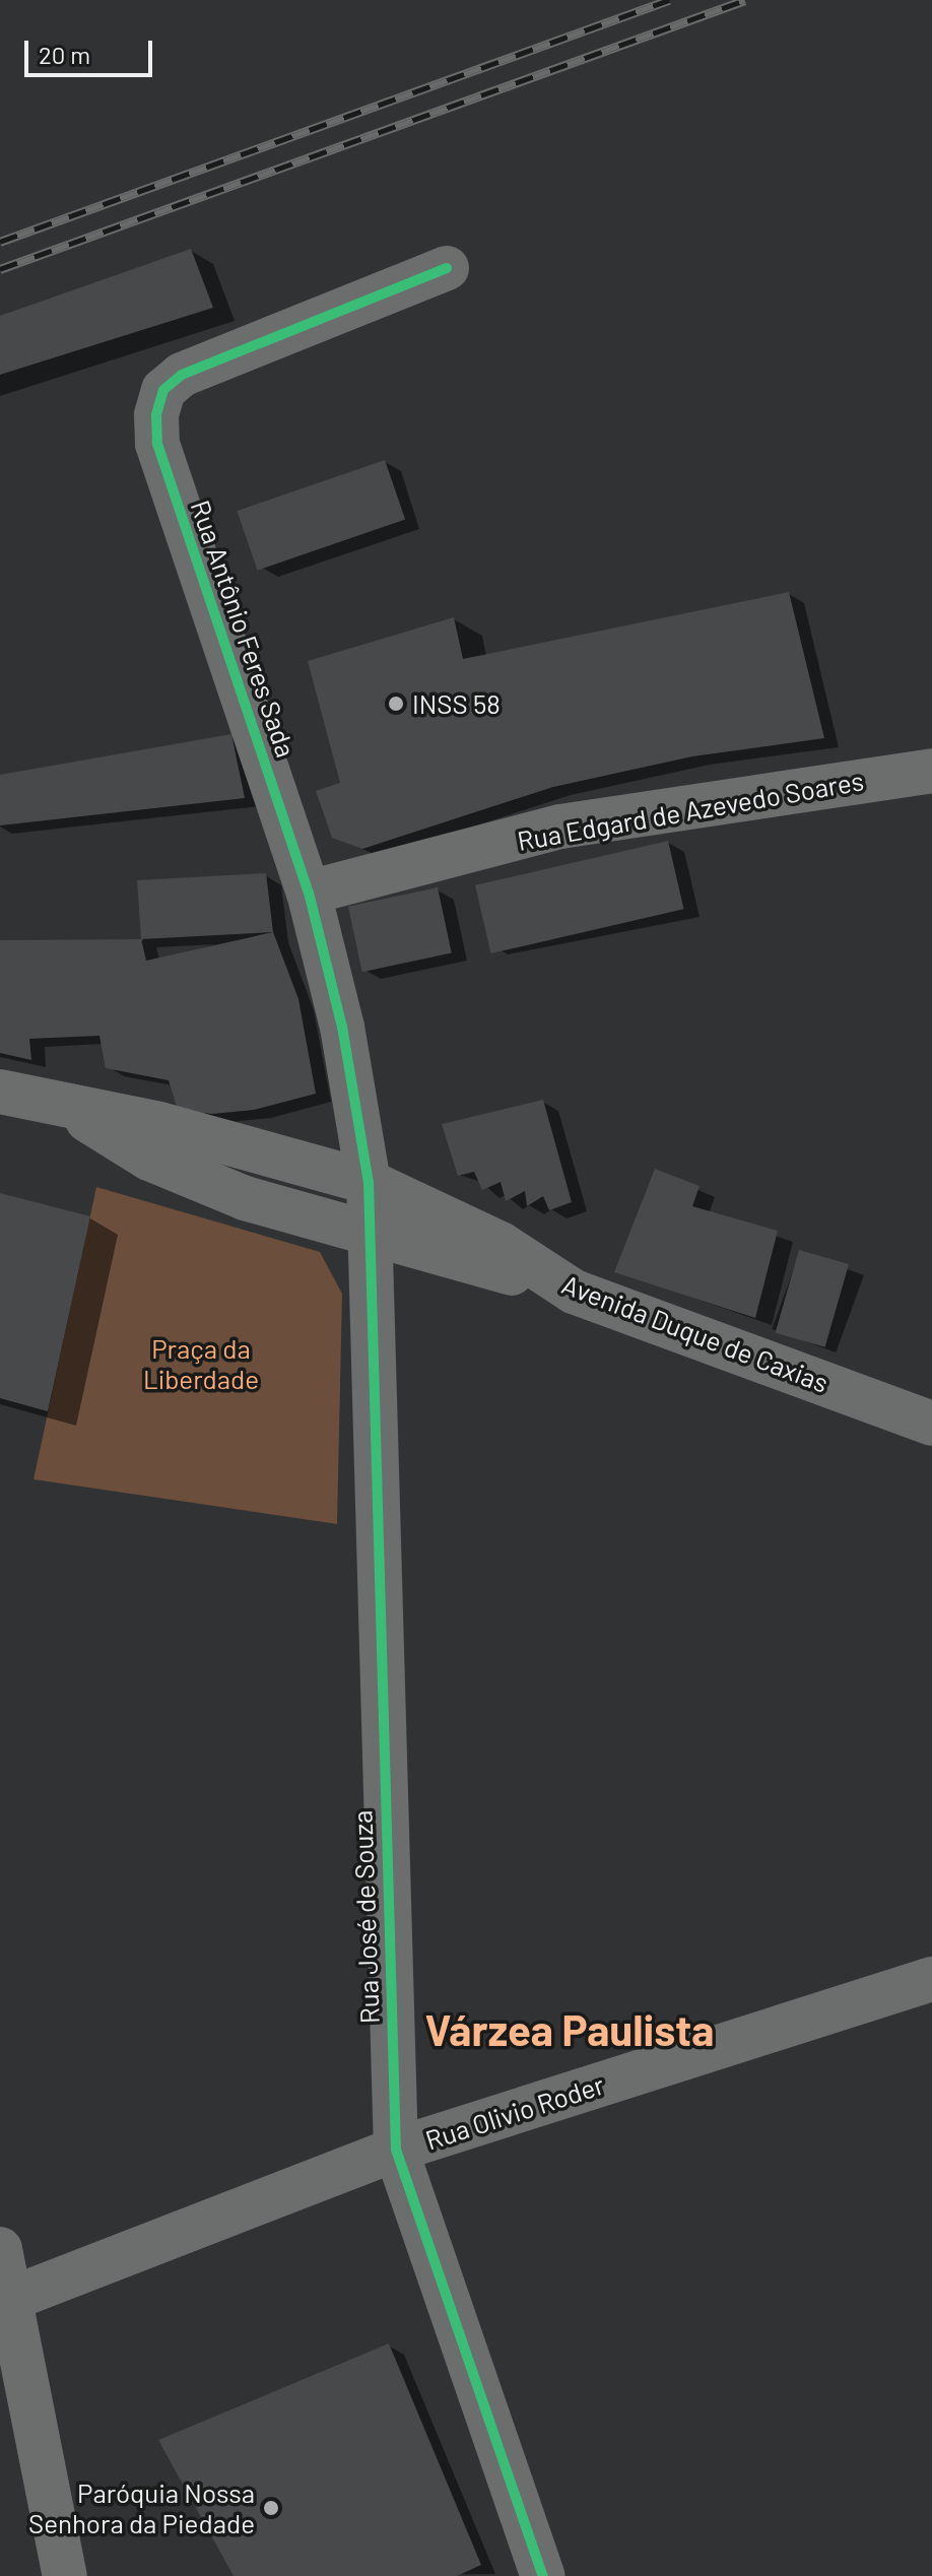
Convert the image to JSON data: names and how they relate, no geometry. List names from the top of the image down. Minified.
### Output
{"streets":{"main road":["Avenida Duque de Caxias"],"street":["Rua Antônio Feres Sada","Rua Edgard de Azevedo Soares","Rua José de Souza","Rua Olivio Roder"]},"crossings":[["Rua Antônio Feres Sada","Rua Edgard de Azevedo Soares"],["Rua Antônio Feres Sada","Avenida Duque de Caxias"],["Rua Antônio Feres Sada","Rua José de Souza"],["Avenida Duque de Caxias","Rua José de Souza"],["Rua José de Souza","Rua Olivio Roder"]],"districts":["Várzea Paulista"],"parks":["Praça da Liberdade"],"places":["INSS 58","Paróquia Nossa Senhora da Piedade"],"scale_bar":"20 m"}
